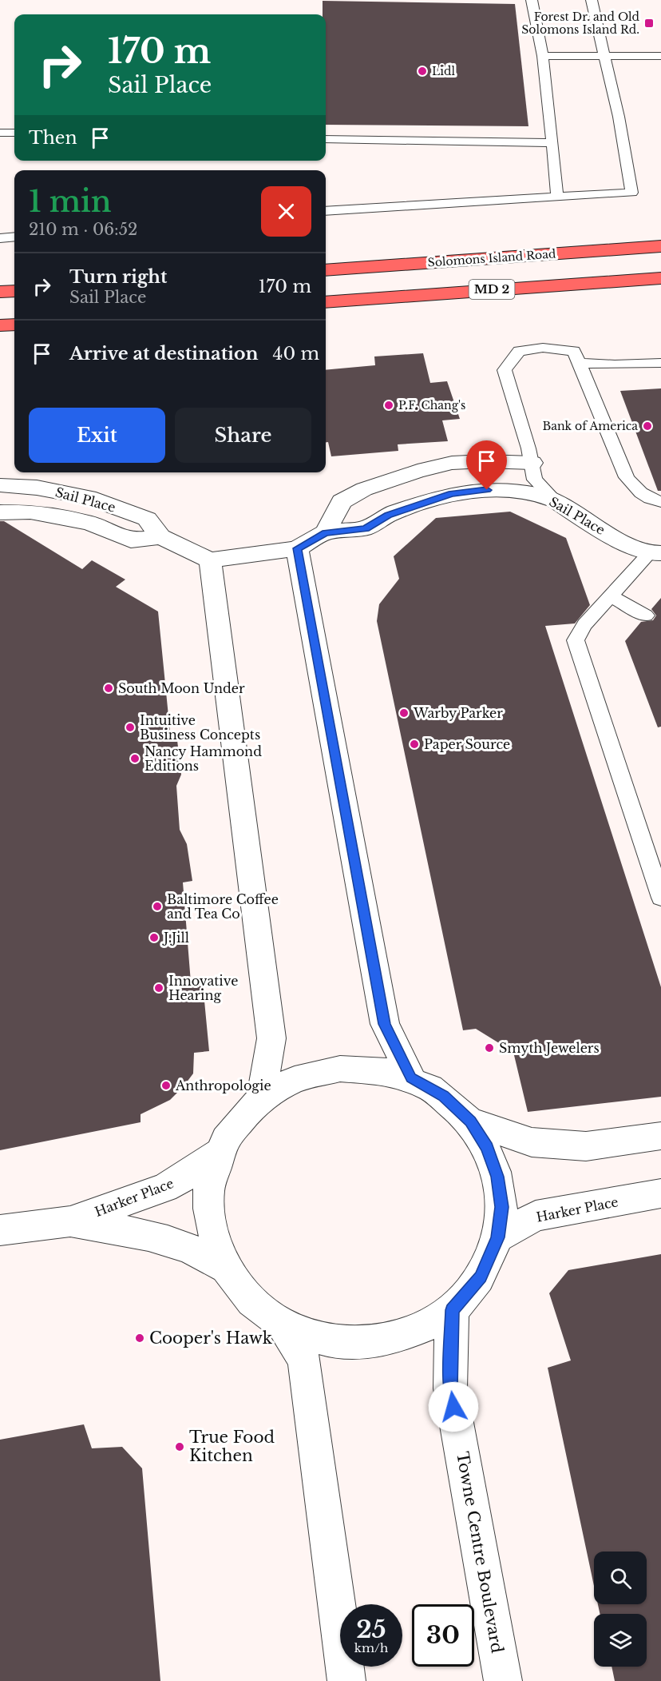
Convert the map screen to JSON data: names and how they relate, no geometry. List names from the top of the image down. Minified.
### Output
{"streets":{"highway":["Solomons Island Road","MD 2"],"street":["Sail Place","Harker Place","Towne Centre Boulevard"]},"places":{"transit":["Forest Dr. and Old Solomons Island Rd."],"other":["Lidl","P.F. Chang's","Bank of America","South Moon Under","Warby Parker","Intuitive Business Concepts","Paper Source","Nancy Hammond Editions","Baltimore Coffee and Tea Co","J.Jill","Innovative Hearing","Smyth Jewelers","Anthropologie","Cooper's Hawk","True Food Kitchen"]},"page":{"turn":["170 m","Sail Place"],"then":"Then","heading":["1 min","210 m · 06:52"],"list":[{"name":"Turn right","note":"Sail Place","value":"170 m"},{"name":"Arrive at destination","value":"40 m"}],"buttons":["Exit","Share"],"speed":"25 km/h","limit":"30"}}
